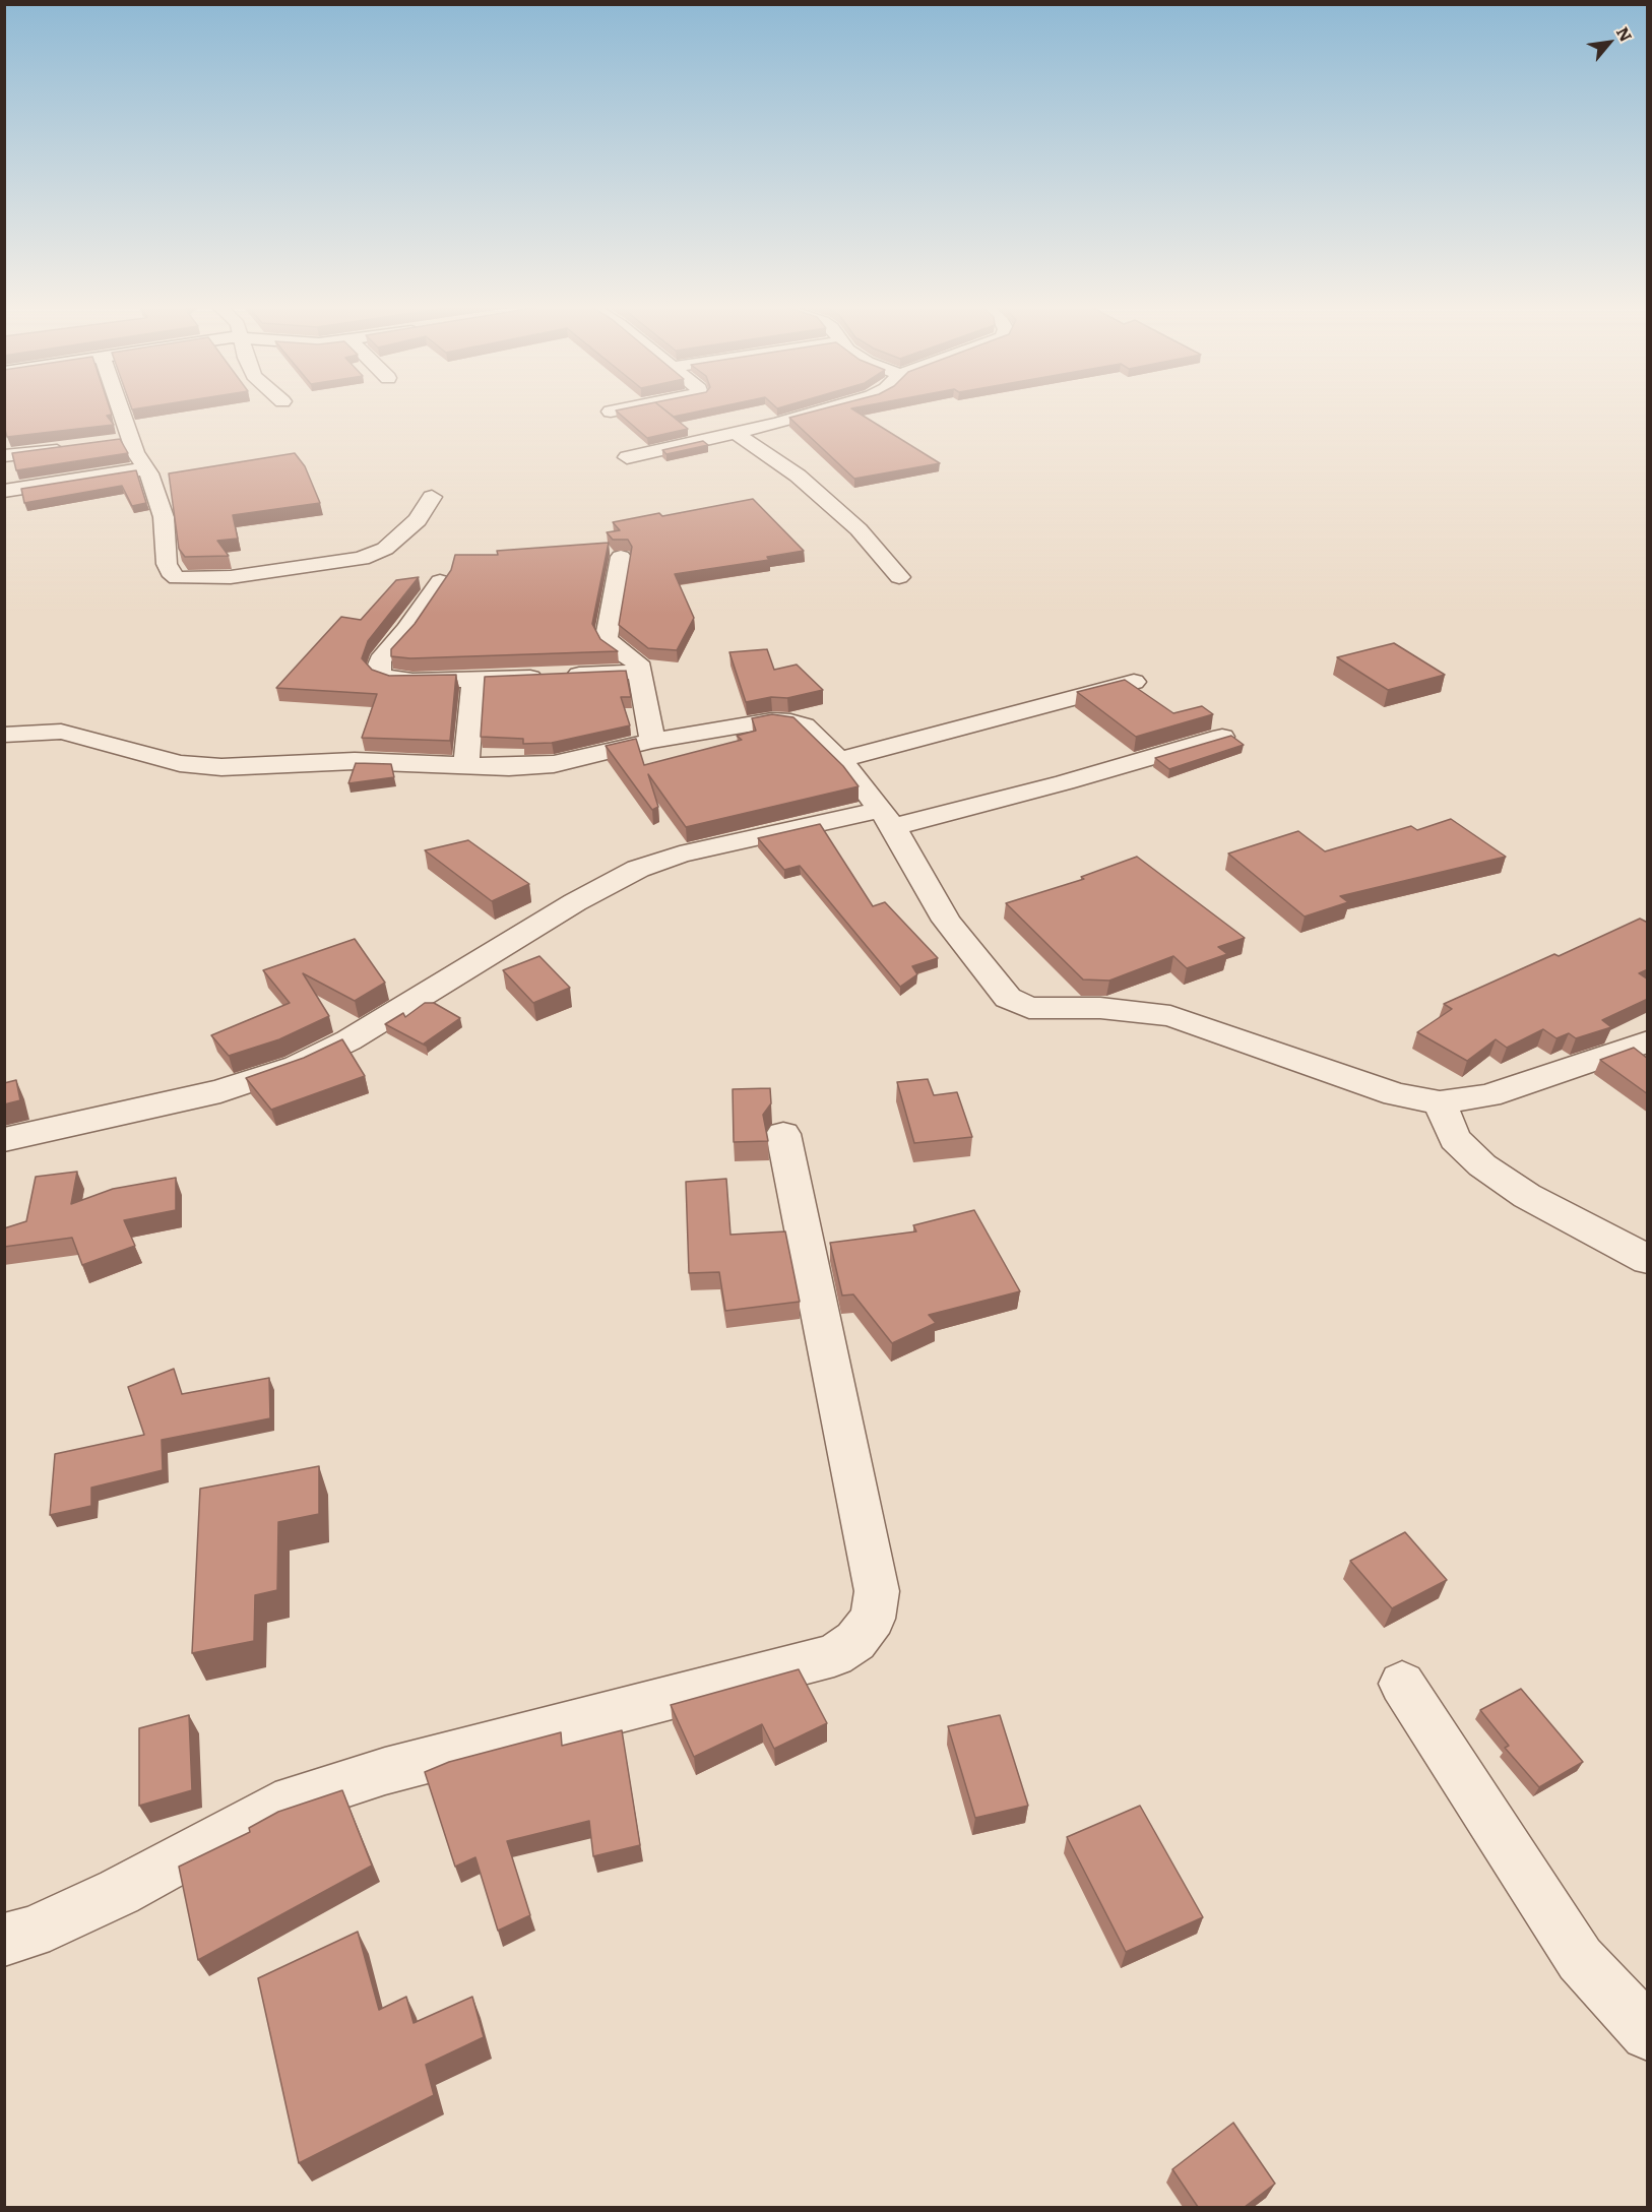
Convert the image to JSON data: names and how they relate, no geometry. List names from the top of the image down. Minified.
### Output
{"north":"top right"}
